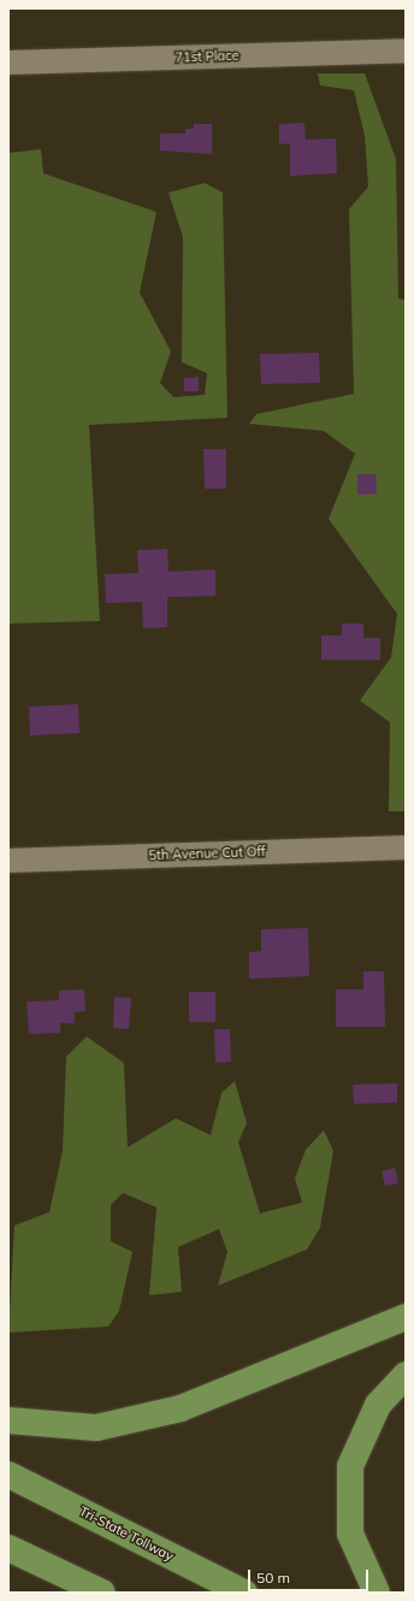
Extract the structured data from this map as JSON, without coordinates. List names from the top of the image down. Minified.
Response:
{"streets":{"highway":["Tri-State Tollway"],"street":["71st Place","5th Avenue Cut Off"]},"scale_bar":"50 m"}
